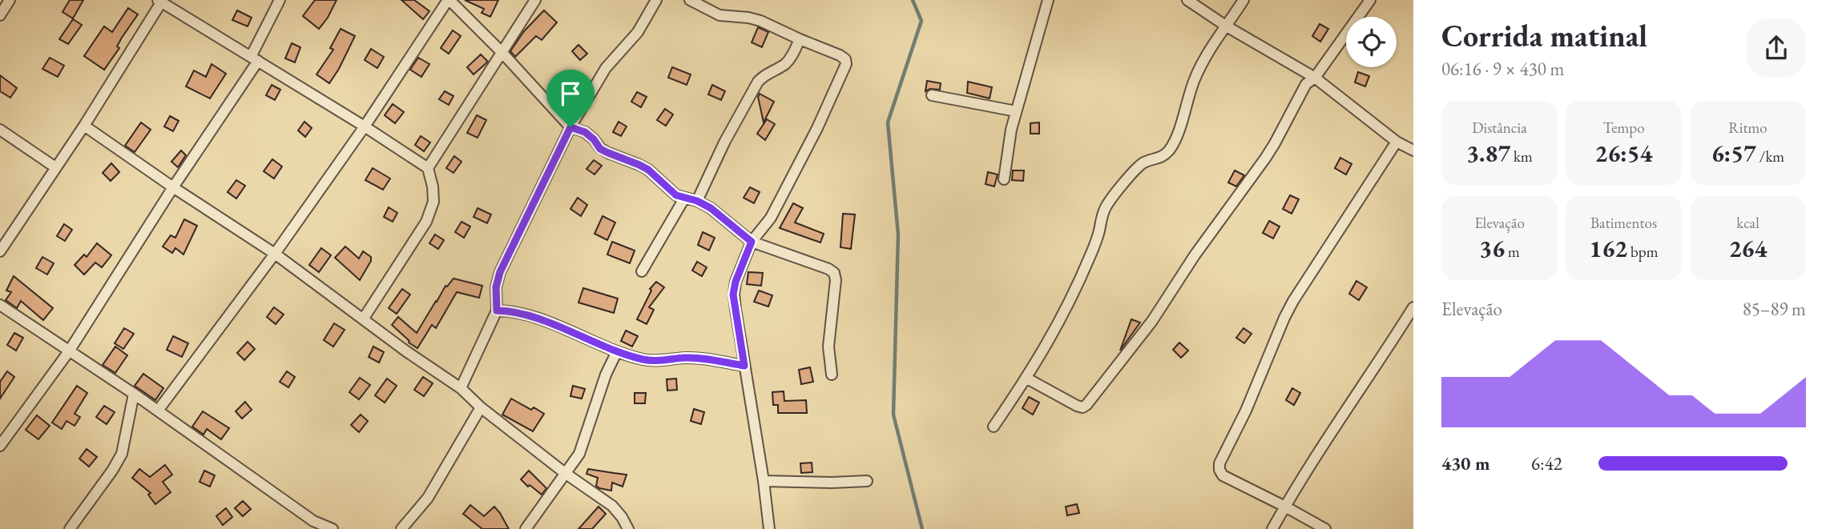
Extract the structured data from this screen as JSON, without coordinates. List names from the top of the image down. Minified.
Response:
{"page":{"heading":["Corrida matinal","06:16 · 9 × 430 m"],"stats":[["Distância","3.87 km"],["Tempo","26:54"],["Ritmo","6:57 /km"],["Elevação","36 m"],["Batimentos","162 bpm"],["kcal","264"]],"chart":["Elevação","85–89 m"],"list":[{"name":"430 m","note":"6:42"}]}}
